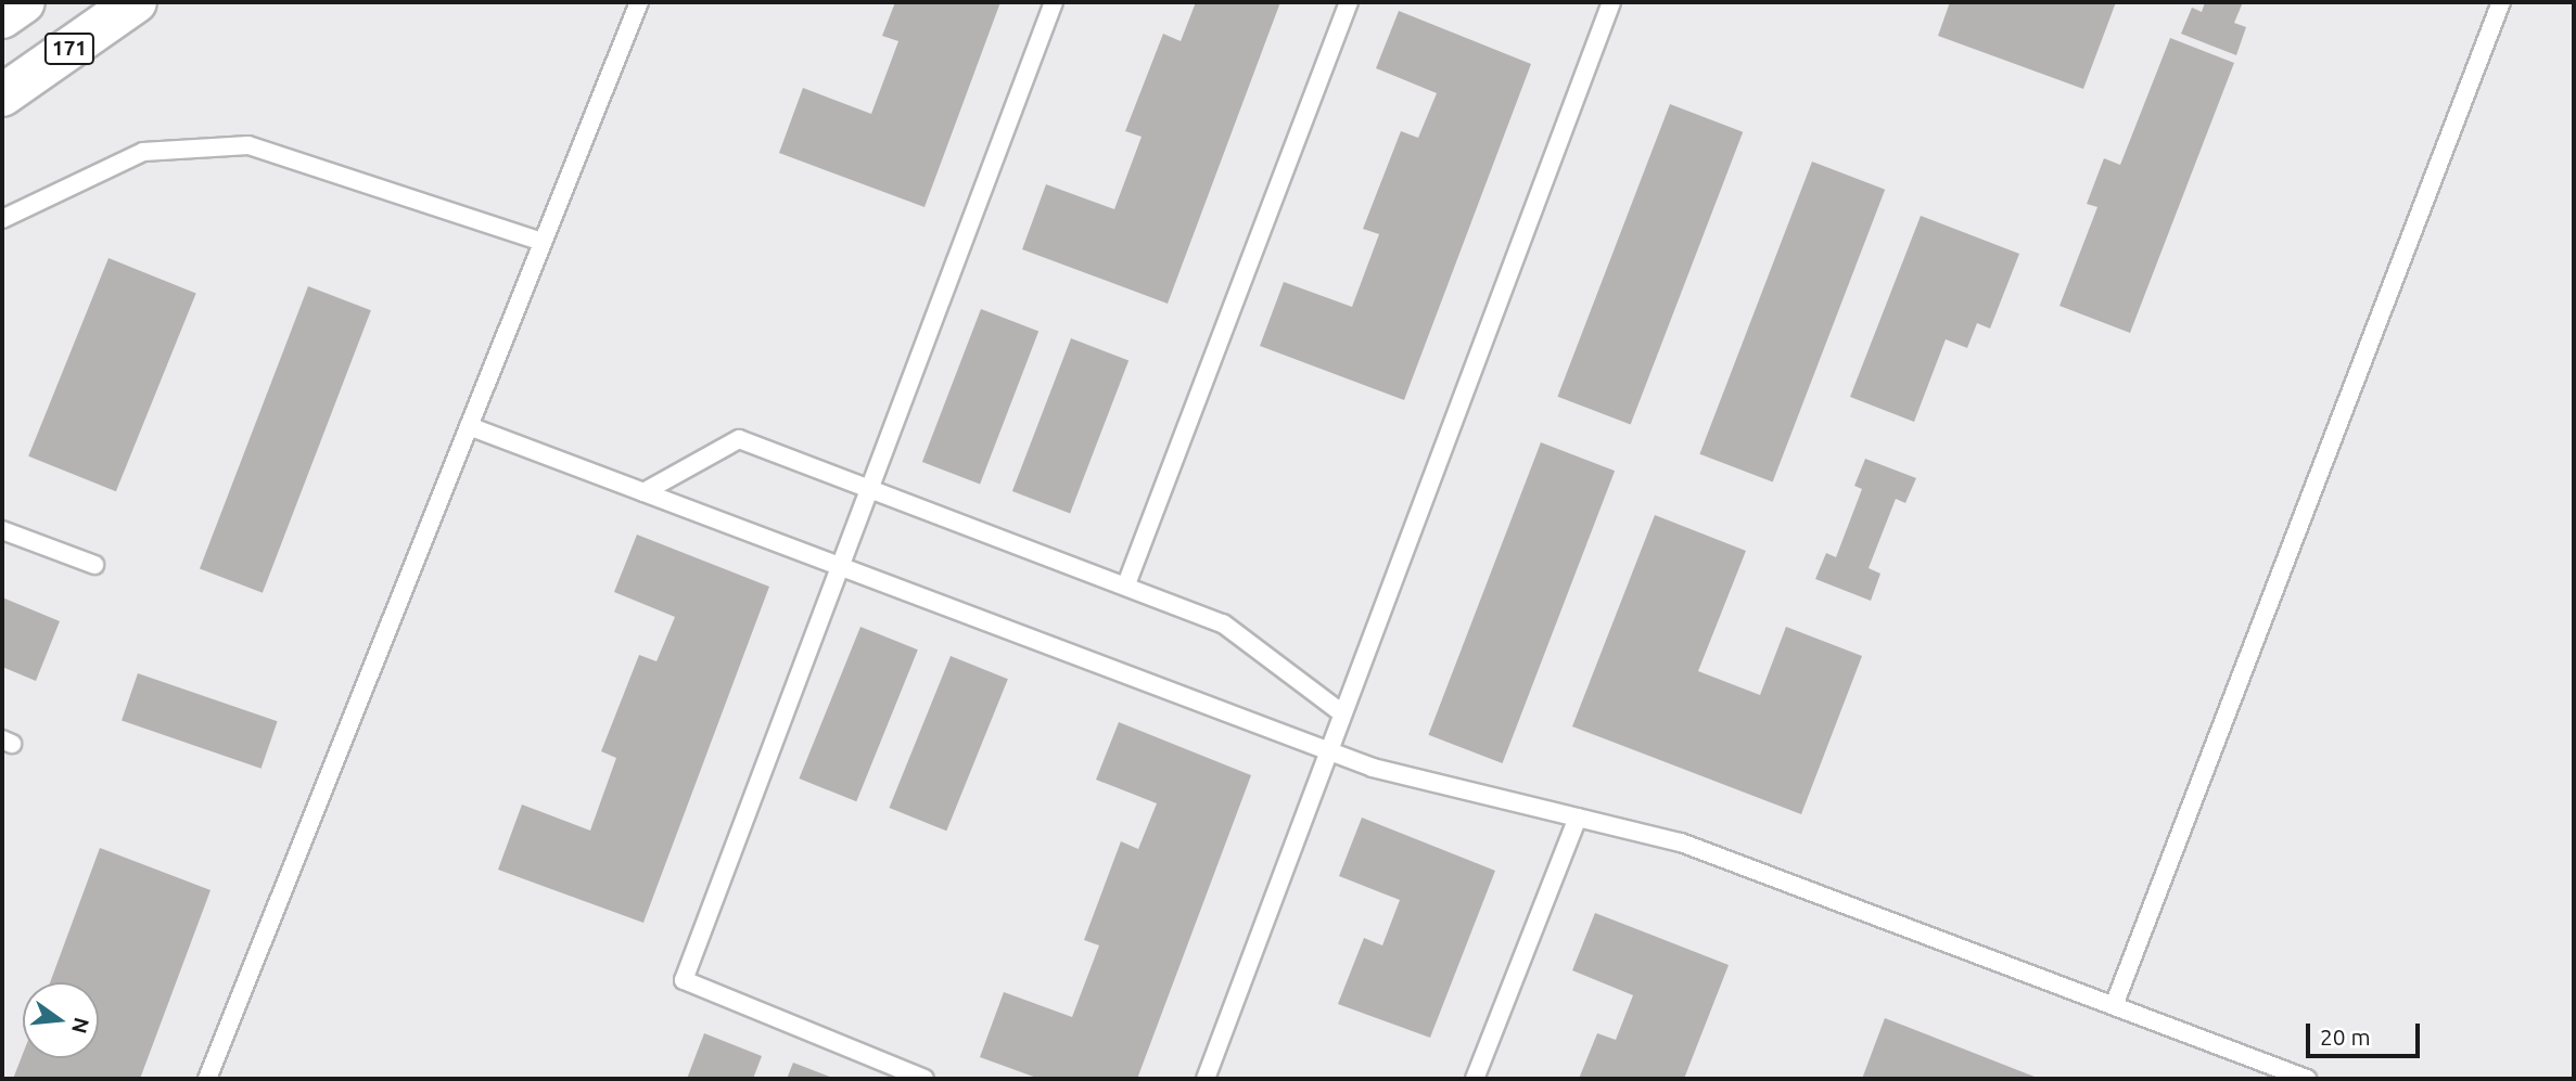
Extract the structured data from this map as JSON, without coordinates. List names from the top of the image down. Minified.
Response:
{"streets":{"main road":["171"]},"scale_bar":"20 m","north":"right"}
